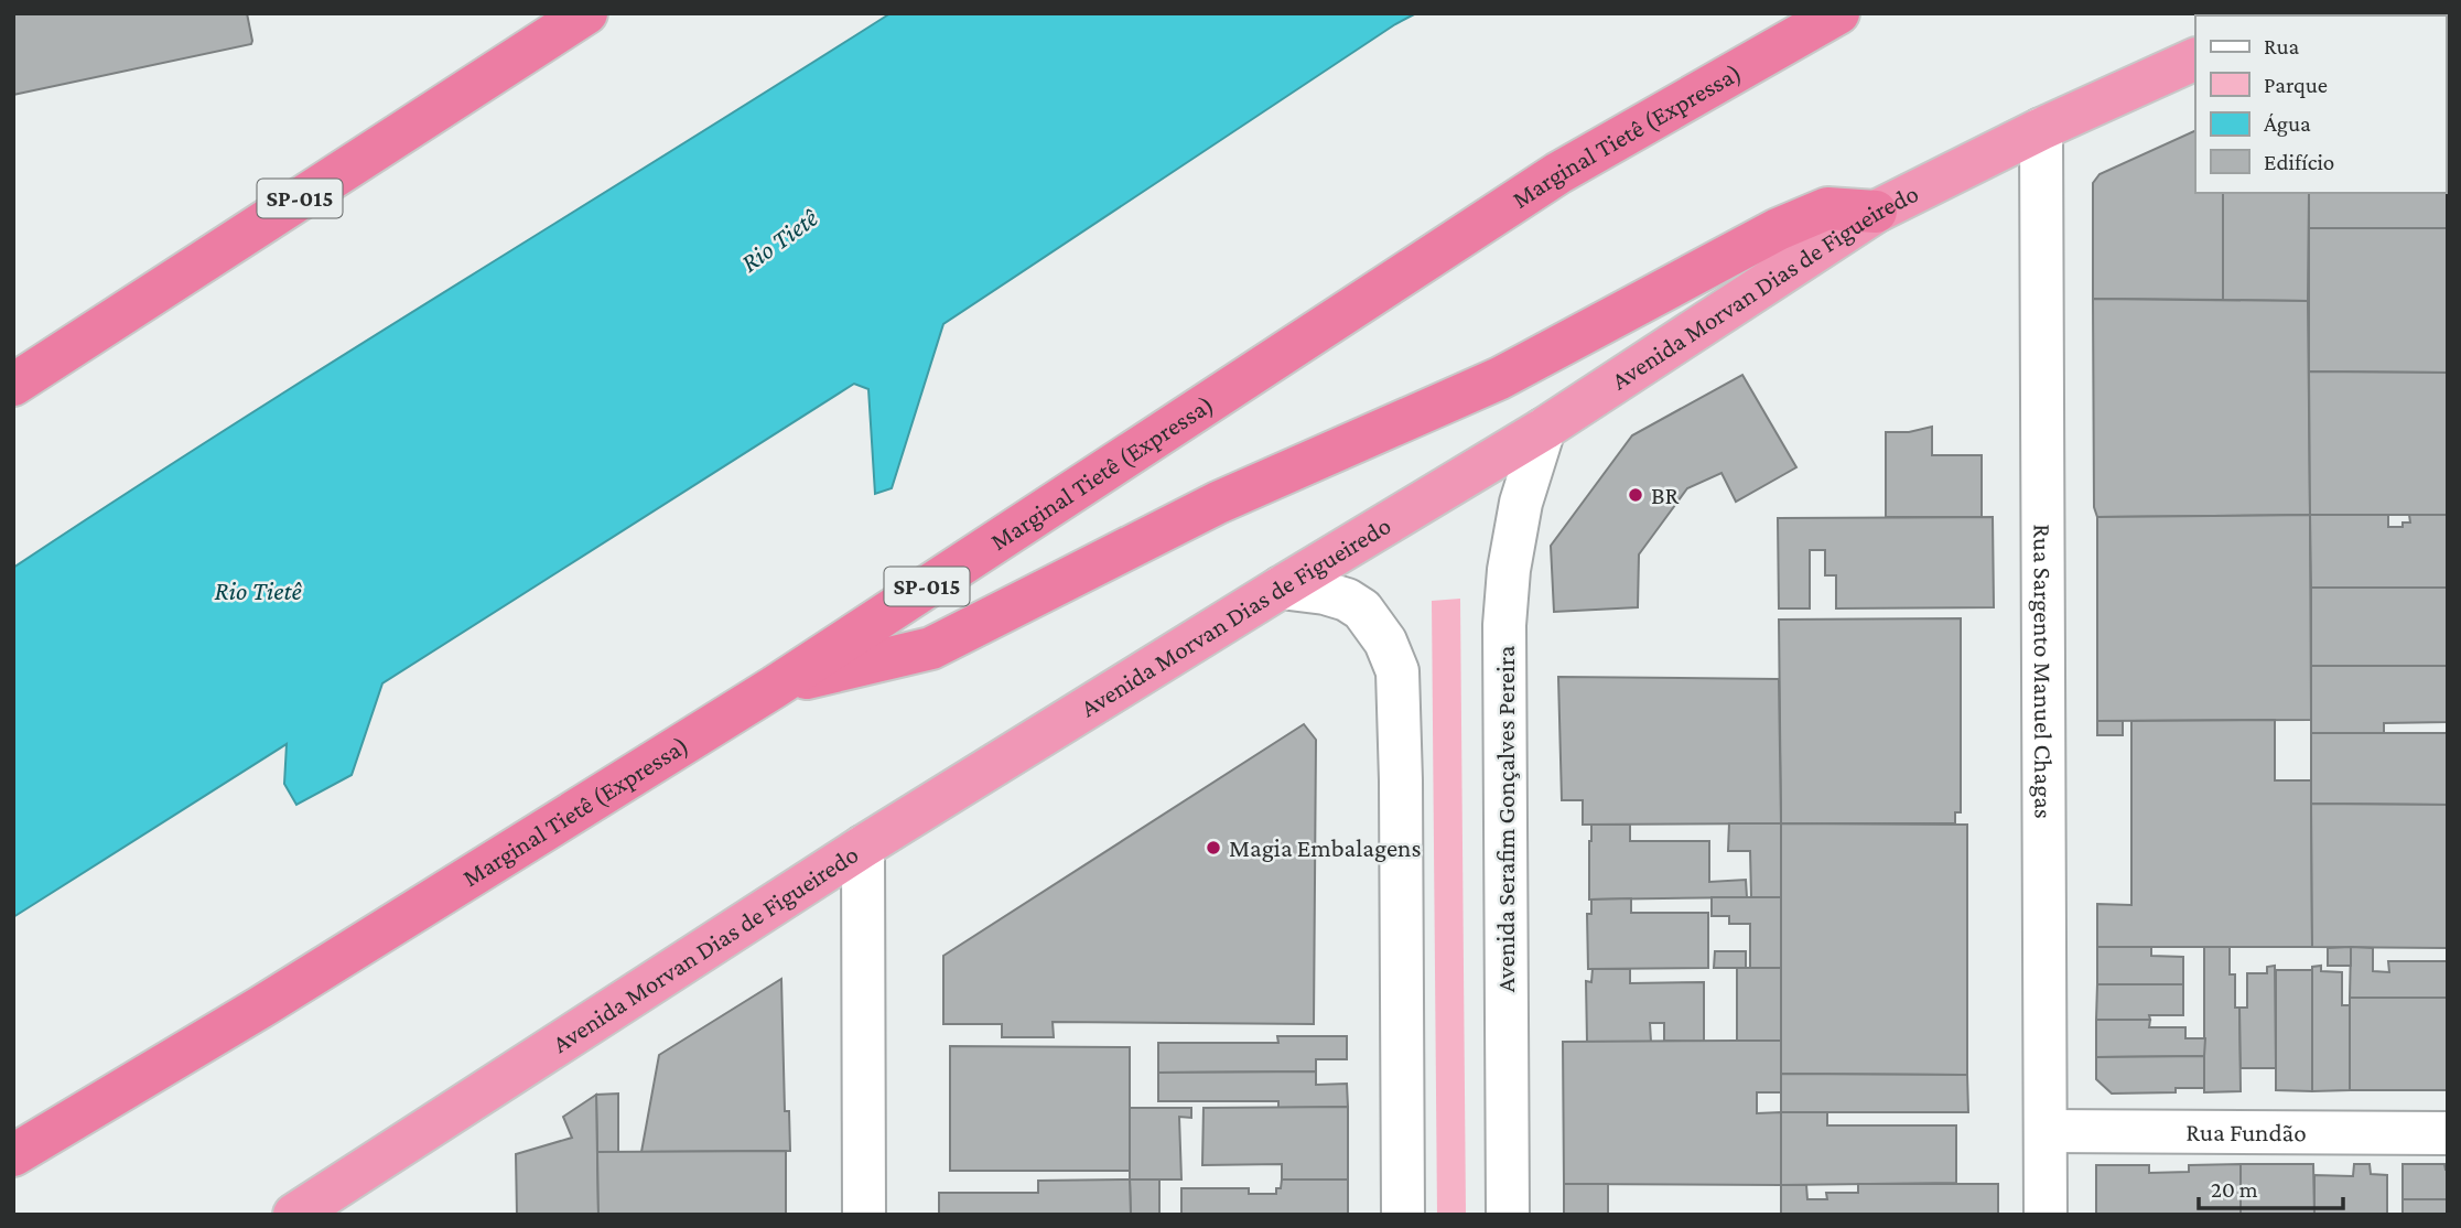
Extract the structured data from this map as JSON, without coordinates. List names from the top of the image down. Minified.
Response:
{"streets":{"highway":["Marginal Tietê (Expressa)","SP-015","Avenida Morvan Dias de Figueiredo"],"street":["Rua Sargento Manuel Chagas","Avenida Serafim Gonçalves Pereira","Rua Fundão"]},"crossings":[["Avenida Morvan Dias de Figueiredo","Rua Sargento Manuel Chagas"],["Avenida Morvan Dias de Figueiredo","Avenida Serafim Gonçalves Pereira"],["Rua Sargento Manuel Chagas","Rua Fundão"]],"water":["Rio Tietê"],"places":["BR","Magia Embalagens"],"legend":["Rua","Parque","Água","Edifício"],"scale_bar":"20 m"}
